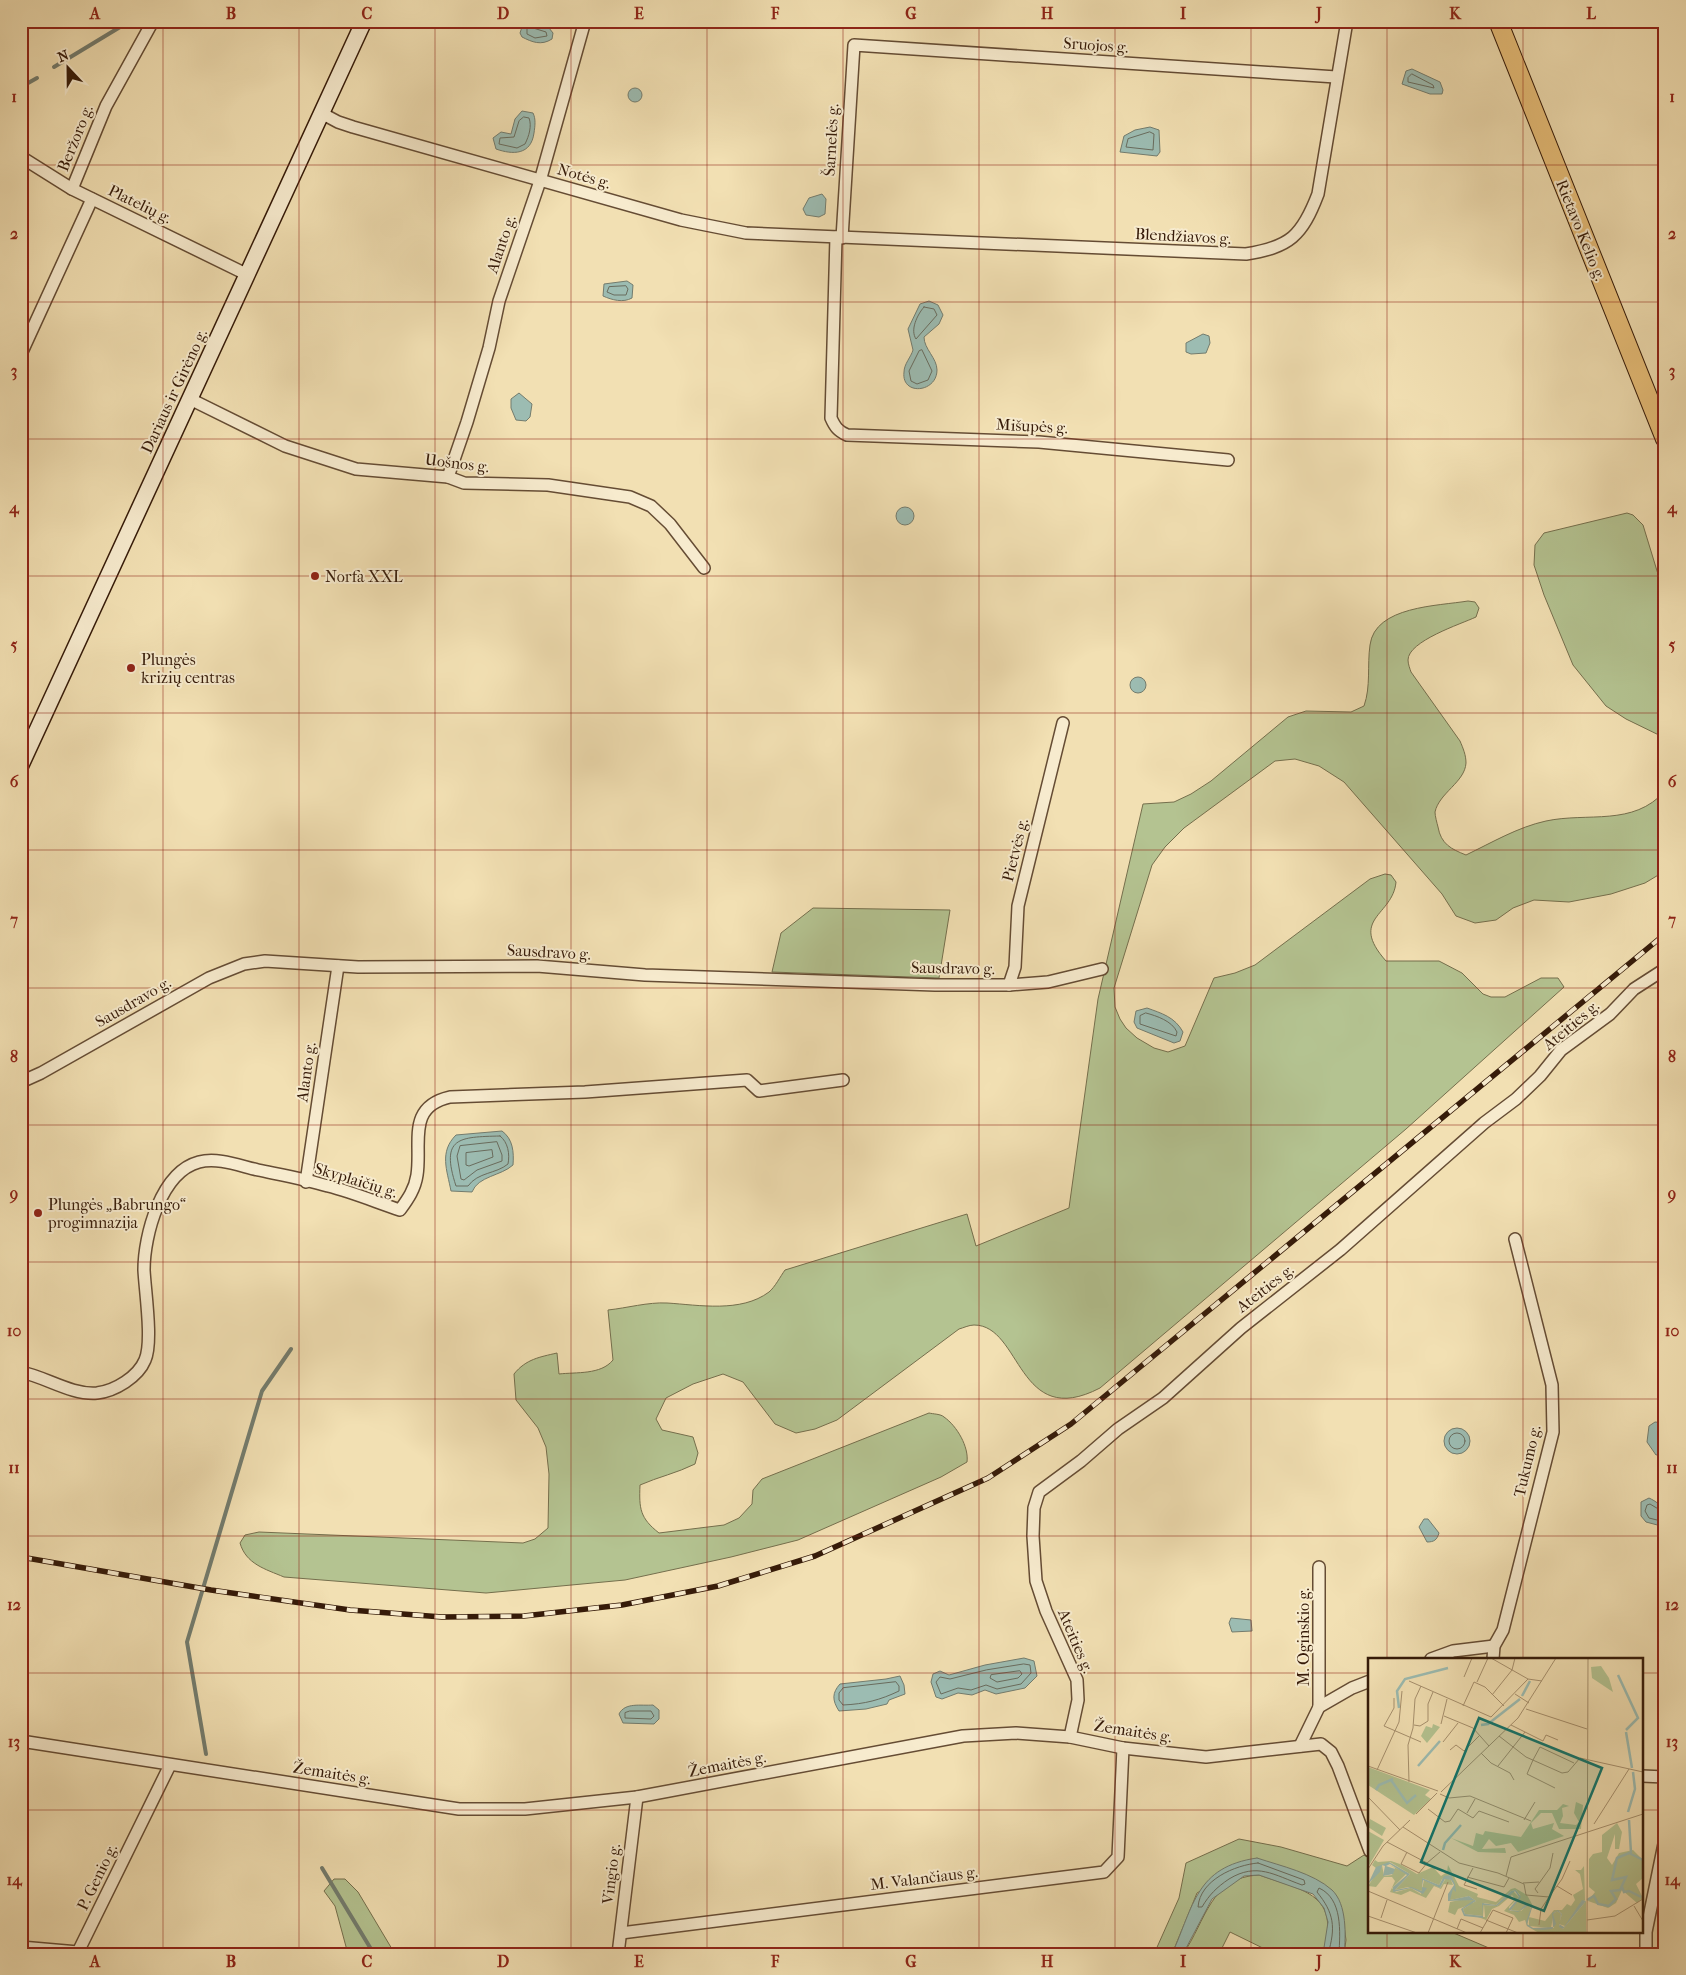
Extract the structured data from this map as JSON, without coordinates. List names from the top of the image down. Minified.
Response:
{"streets":{"main road":["Rietavo Kelio g.","Dariaus ir Girėno g."],"street":["Sruojos g.","Beržoro g.","Šarnelės g.","Notės g.","Platelių g.","Blendžiavos g.","Alanto g.","Mišupės g.","Uošnos g.","Pietvės g.","Sausdravo g.","Ateities g.","Skyplaičių g.","Tukumo g.","M. Oginskio g.","Žemaitės g.","Vingio g.","P. Genio g.","M. Valančiaus g."]},"crossings":[["Sruojos g.","Šarnelės g."],["Sruojos g.","Blendžiavos g."],["Beržoro g.","Platelių g."],["Šarnelės g.","Notės g."],["Šarnelės g.","Blendžiavos g."],["Šarnelės g.","Mišupės g."],["Notės g.","Blendžiavos g."],["Notės g.","Alanto g."],["Notės g.","Dariaus ir Girėno g."],["Platelių g.","Dariaus ir Girėno g."],["Alanto g.","Uošnos g."],["Alanto g.","Sausdravo g."],["Alanto g.","Skyplaičių g."],["Dariaus ir Girėno g.","Uošnos g."],["Pietvės g.","Sausdravo g."],["Ateities g.","Žemaitės g."],["Žemaitės g.","Vingio g."],["Žemaitės g.","P. Genio g."],["Žemaitės g.","M. Valančiaus g."],["Vingio g.","M. Valančiaus g."]],"places":["Norfa XXL","Plungės krizių centras","Plungės „Babrungo“ progimnazija"],"north":"top","grid":{"columns":["A","B","C","D","E","F","G","H","I","J","K","L"],"rows":["1","2","3","4","5","6","7","8","9","10","11","12","13","14"]}}
